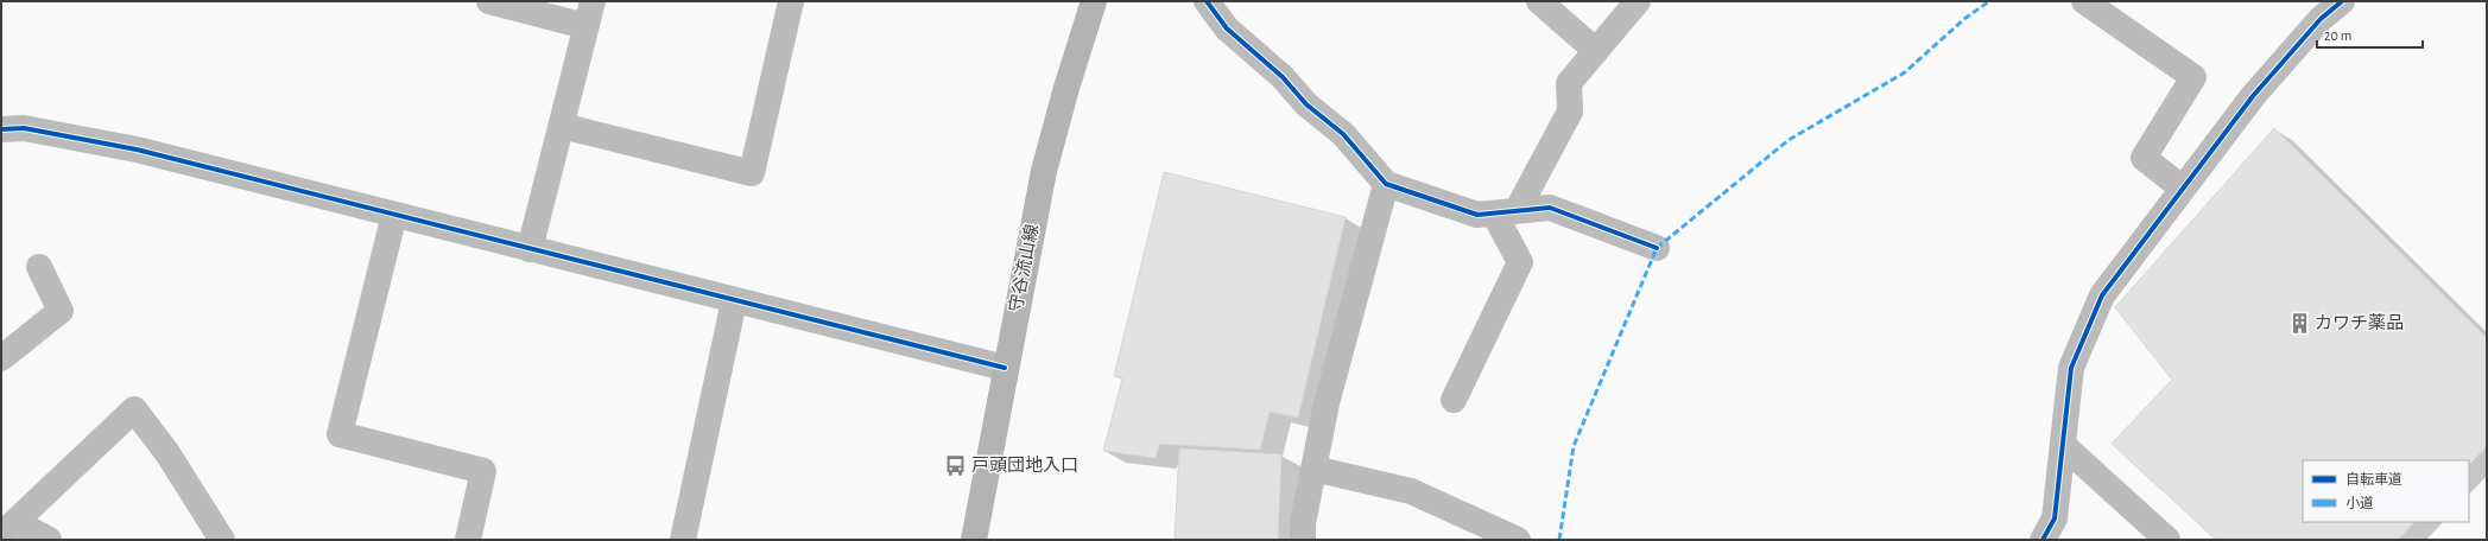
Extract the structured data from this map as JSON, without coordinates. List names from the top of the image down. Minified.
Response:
{"streets":{"main road":["守谷流山線"]},"places":{"building":["カワチ薬品"],"bus stop":["戸頭団地入口"]},"legend":["自転車道","小道"],"scale_bar":"20 m"}
